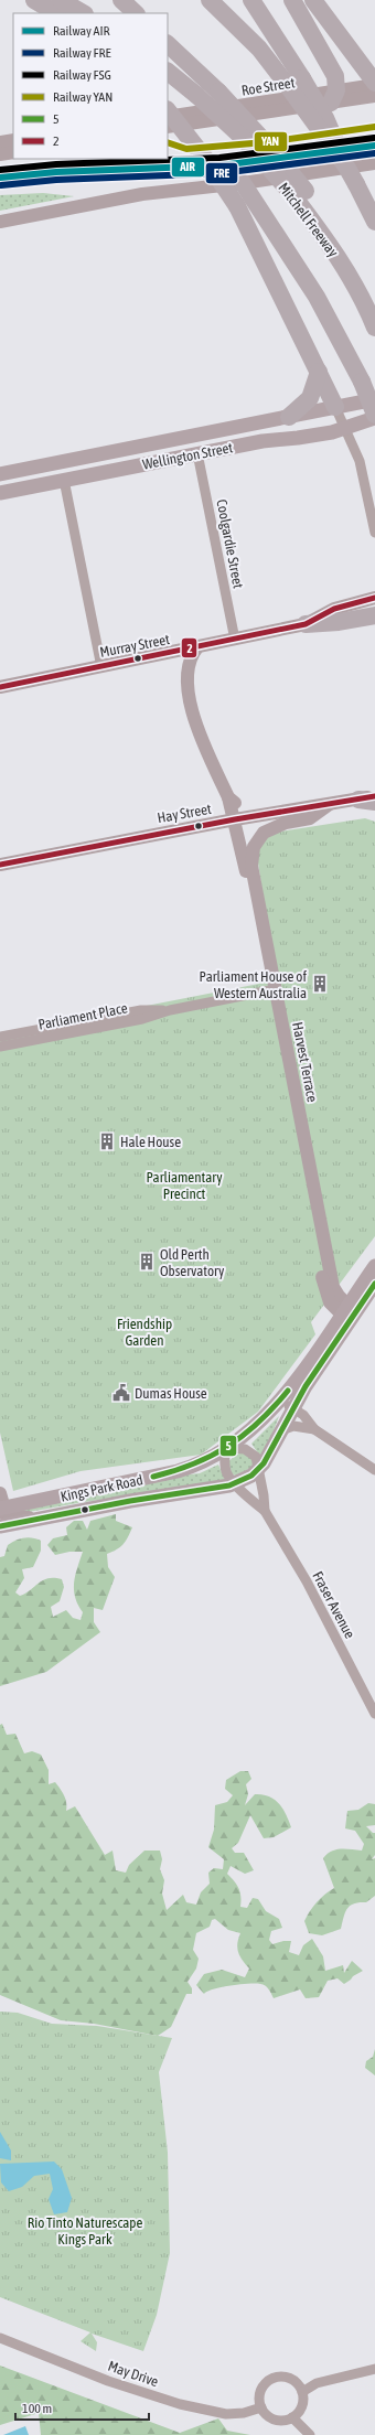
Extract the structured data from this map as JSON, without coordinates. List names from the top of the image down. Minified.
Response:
{"streets":{"highway":["Mitchell Freeway"],"main road":["Wellington Street","Kings Park Road"],"street":["Roe Street","Coolgardie Street","Murray Street","Hay Street","Parliament Place","Harvest Terrace","Fraser Avenue","May Drive"]},"crossings":[["Wellington Street","Coolgardie Street"],["Coolgardie Street","Murray Street"],["Murray Street","Harvest Terrace"],["Hay Street","Harvest Terrace"],["Parliament Place","Harvest Terrace"],["Kings Park Road","Fraser Avenue"]],"parks":["Parliamentary Precinct","Friendship Garden","Rio Tinto Naturescape Kings Park"],"places":{"building":["Parliament House of Western Australia","Hale House","Old Perth Observatory"],"public building":["Dumas House"]},"lines":["rail line YAN","rail line FSG","rail line AIR","rail line FRE","transit line 2","transit line 5"],"legend":["Railway AIR","Railway FRE","Railway FSG","Railway YAN","5","2"],"scale_bar":"100 m"}
